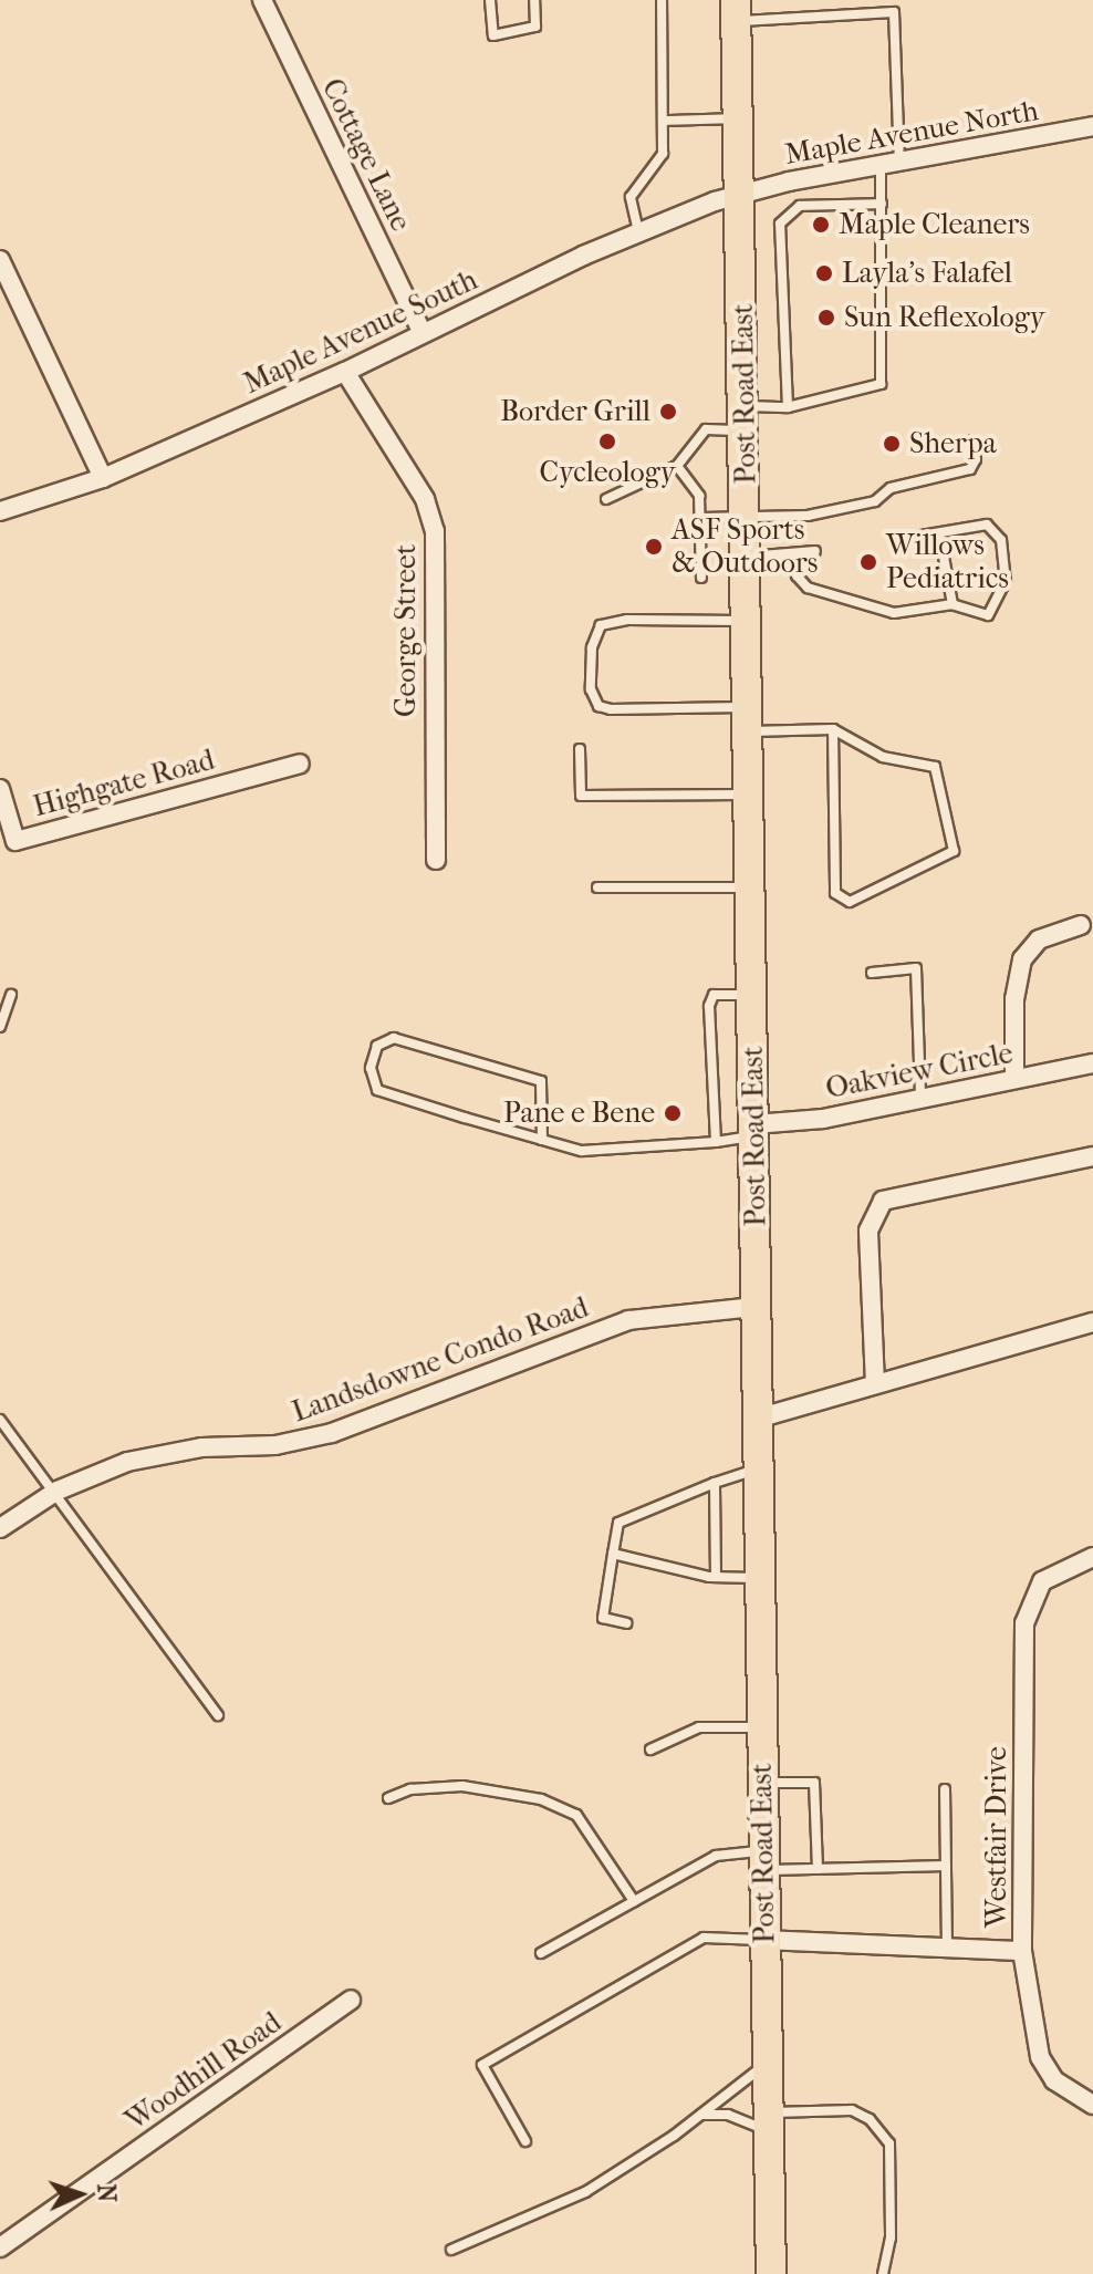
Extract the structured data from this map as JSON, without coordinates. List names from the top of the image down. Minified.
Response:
{"streets":{"main road":["Post Road East"],"street":["Maple Avenue North","Cottage Lane","Maple Avenue South","George Street","Highgate Road","Oakview Circle","Landsdowne Condo Road","Westfair Drive","Woodhill Road"]},"crossings":[["Maple Avenue North","Maple Avenue South"],["Maple Avenue North","Post Road East"],["Cottage Lane","Maple Avenue South"],["Maple Avenue South","Post Road East"],["Maple Avenue South","George Street"],["Post Road East","Oakview Circle"],["Post Road East","Landsdowne Condo Road"],["Post Road East","Westfair Drive"]],"places":["Maple Cleaners","Layla's Falafel","Sun Reflexology","Border Grill","Cycleology","Sherpa","ASF Sports & Outdoors","Willows Pediatrics","Pane e Bene"],"north":"right"}
